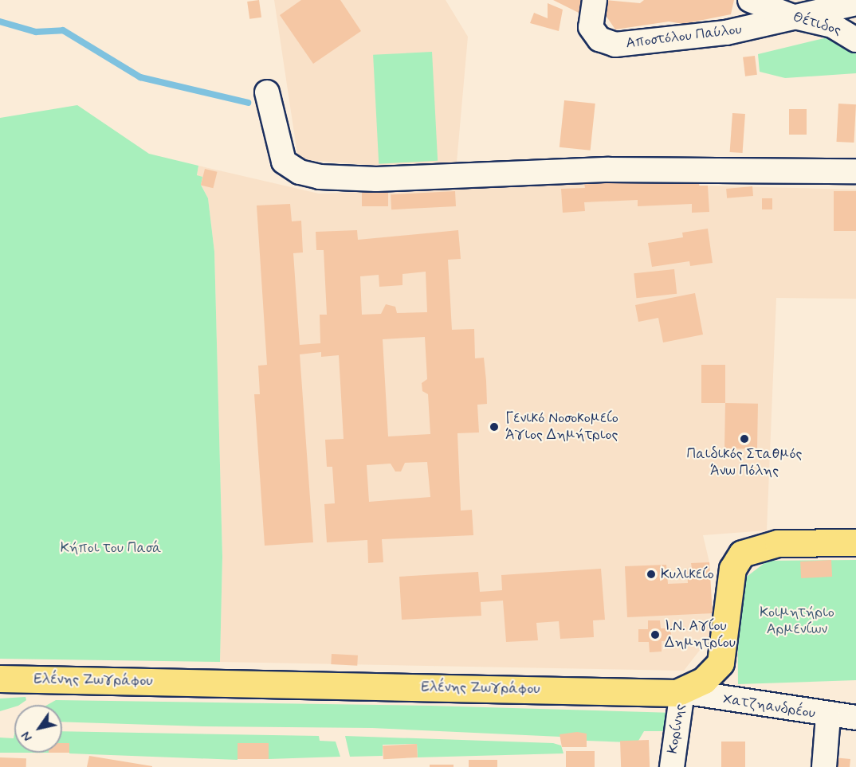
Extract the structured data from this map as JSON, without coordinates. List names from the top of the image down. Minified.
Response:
{"streets":{"main road":["Ελένης Ζωγράφου"],"street":["Θέτιδος","Αποστόλου Παύλου","Χατζηανδρέου","Κορίνης"]},"crossings":[["Θέτιδος","Αποστόλου Παύλου"],["Ελένης Ζωγράφου","Χατζηανδρέου"],["Ελένης Ζωγράφου","Κορίνης"],["Χατζηανδρέου","Κορίνης"]],"parks":["Κήποι του Πασά","Κοιμητήριο Αρμενίων"],"places":["Γενικό Νοσοκομείο Άγιος Δημήτριος","Παιδικός Σταθμός Άνω Πόλης","Κυλικείο","Ι.Ν. Αγίου Δημητρίου"],"north":"bottom left"}
